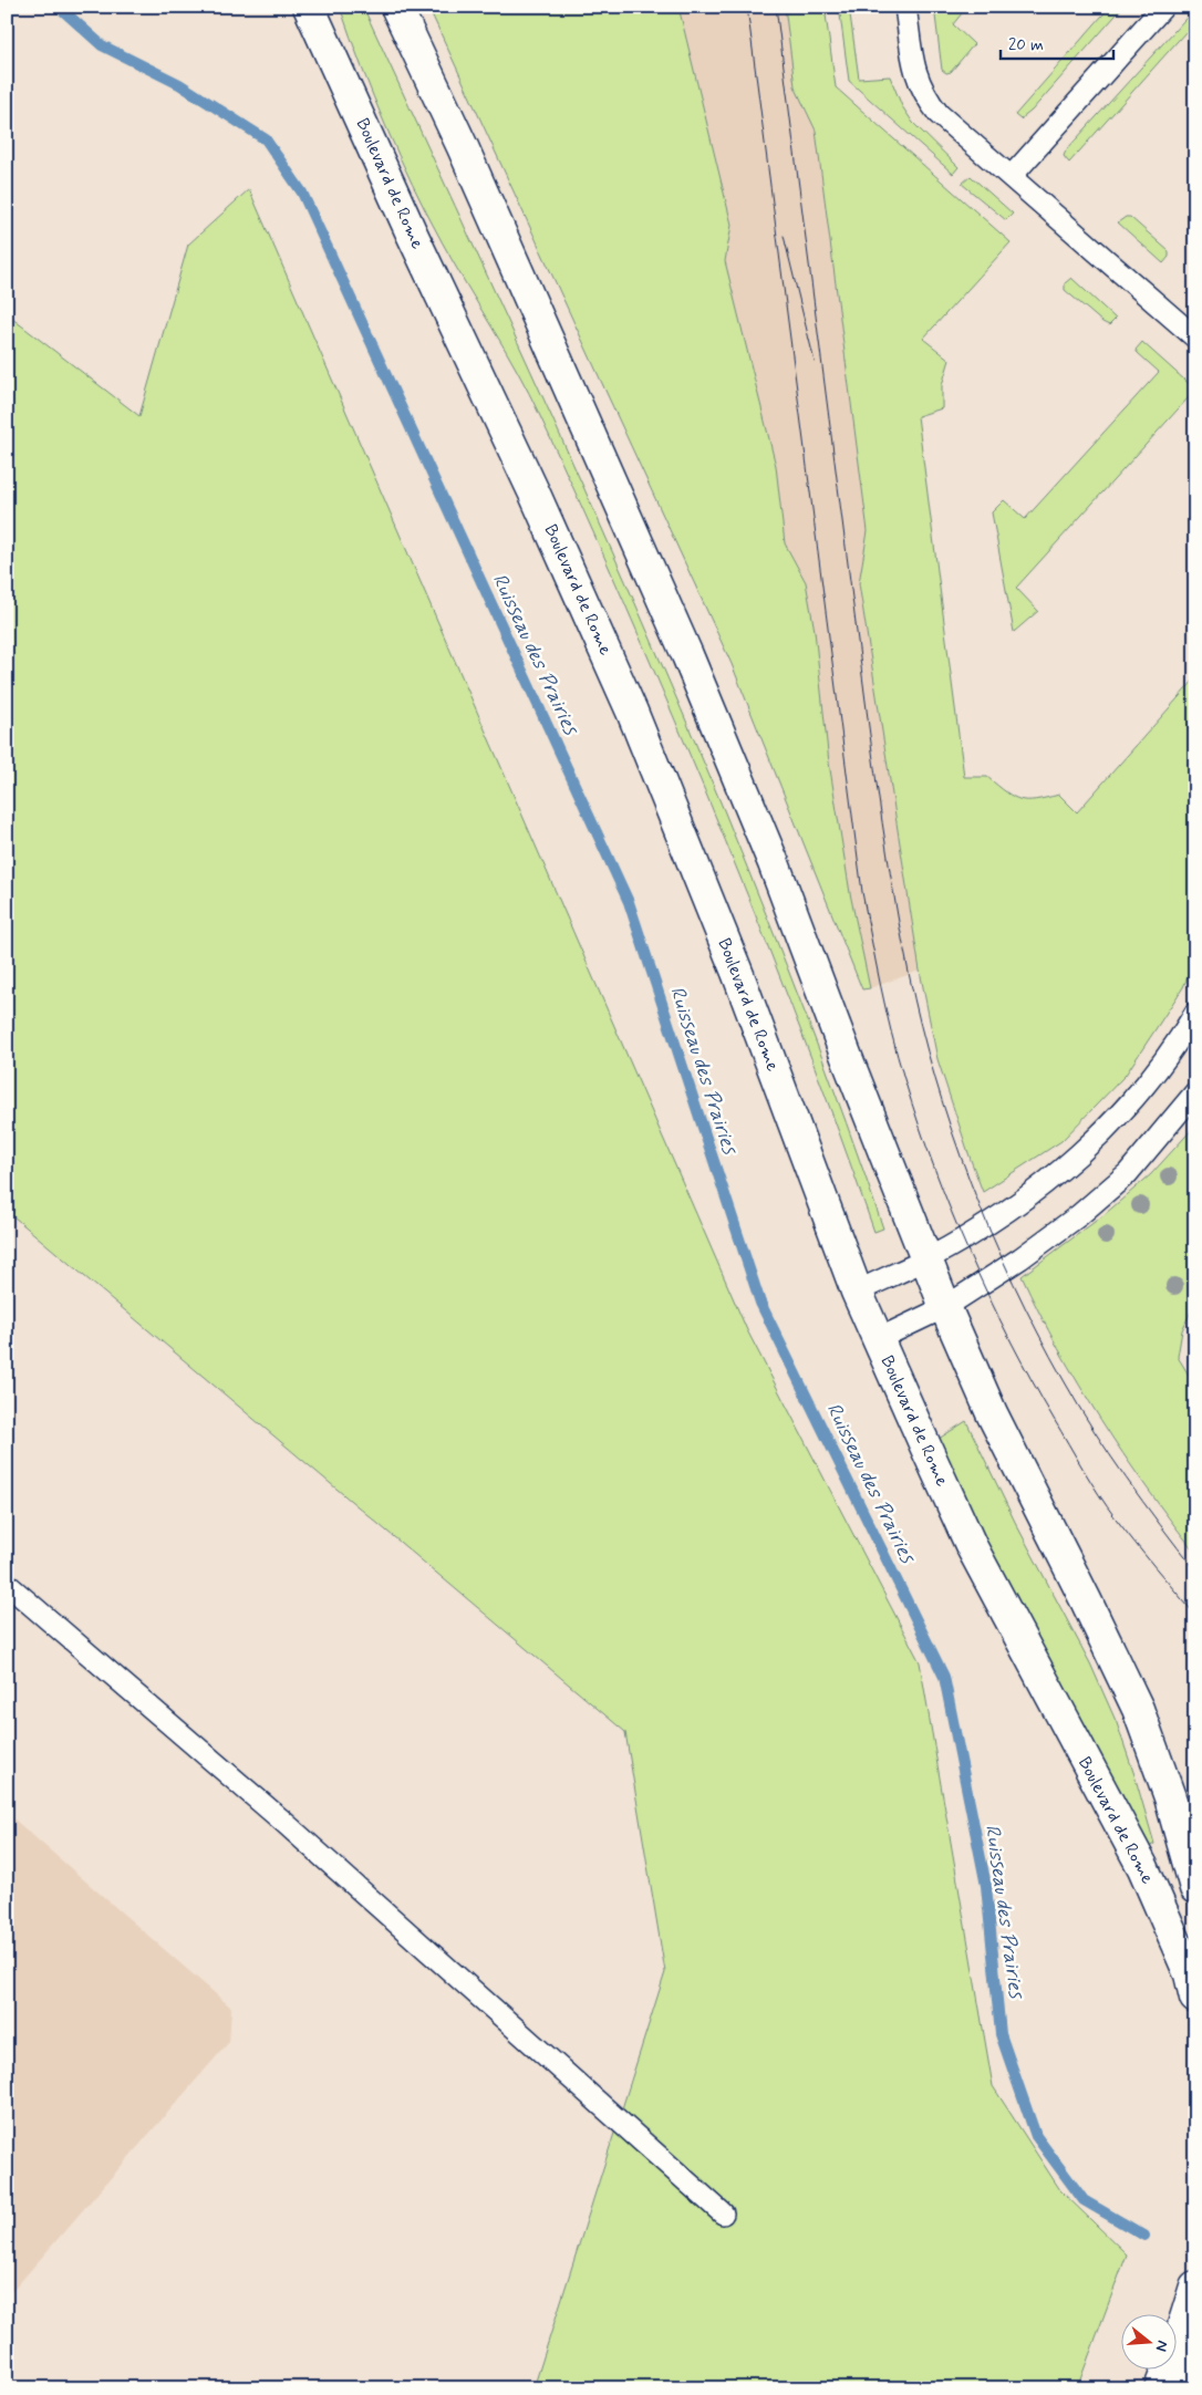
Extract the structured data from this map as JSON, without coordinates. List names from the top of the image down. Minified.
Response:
{"streets":{"main road":["Boulevard de Rome"]},"water":["Ruisseau des Prairies"],"scale_bar":"20 m","north":"right"}
